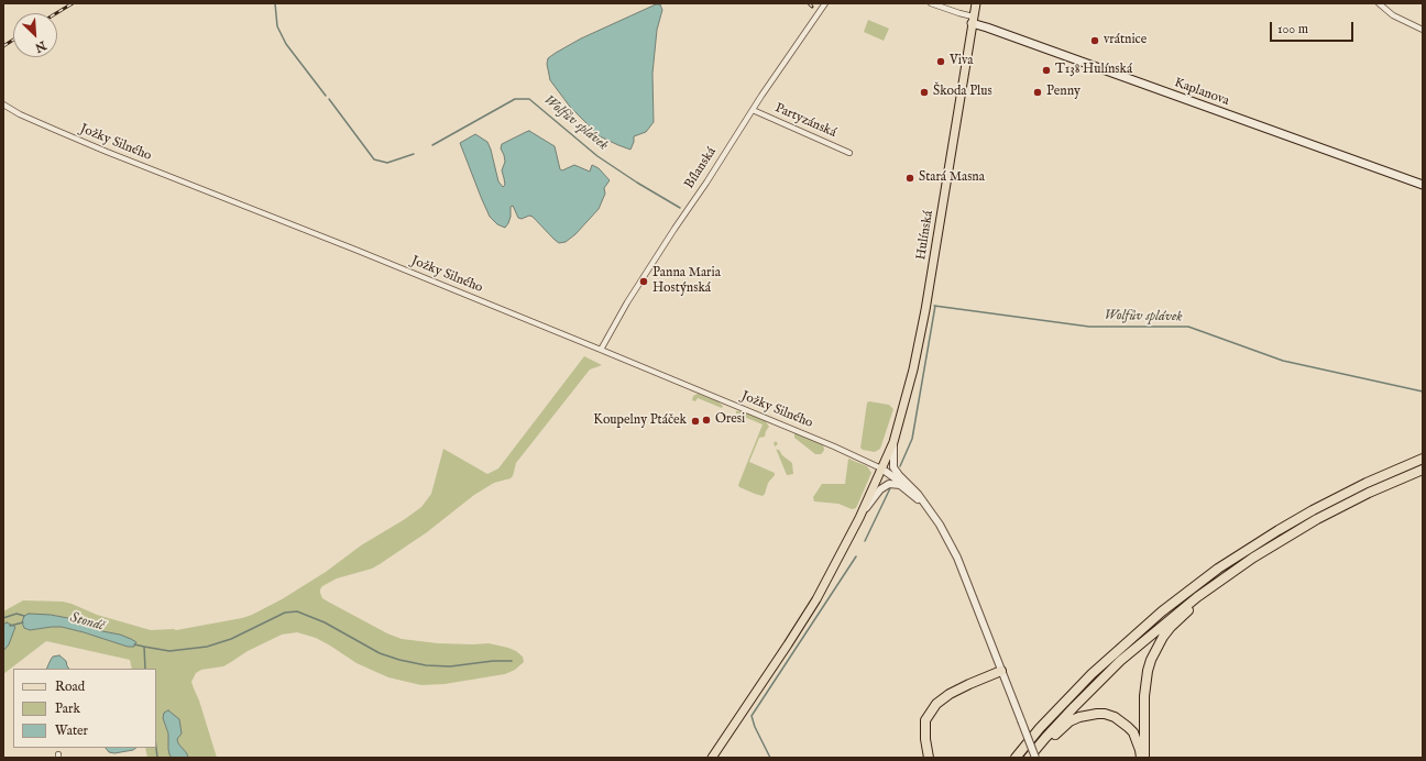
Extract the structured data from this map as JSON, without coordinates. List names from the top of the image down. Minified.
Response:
{"streets":{"main road":["Kaplanova","Hulínská"],"street":["Partyzánská","Jožky Silného","Bílanská"]},"crossings":[["Kaplanova","Hulínská"],["Partyzánská","Bílanská"],["Jožky Silného","Bílanská"],["Jožky Silného","Hulínská"]],"water":["Wolfův splávek","Stonáč"],"places":["vrátnice","Viva","T138 Hulínská","Škoda Plus","Penny","Stará Masna","Panna Maria Hostýnská","Oresi","Koupelny Ptáček"],"legend":["Road","Park","Water"],"scale_bar":"100 m","north":"bottom right"}
